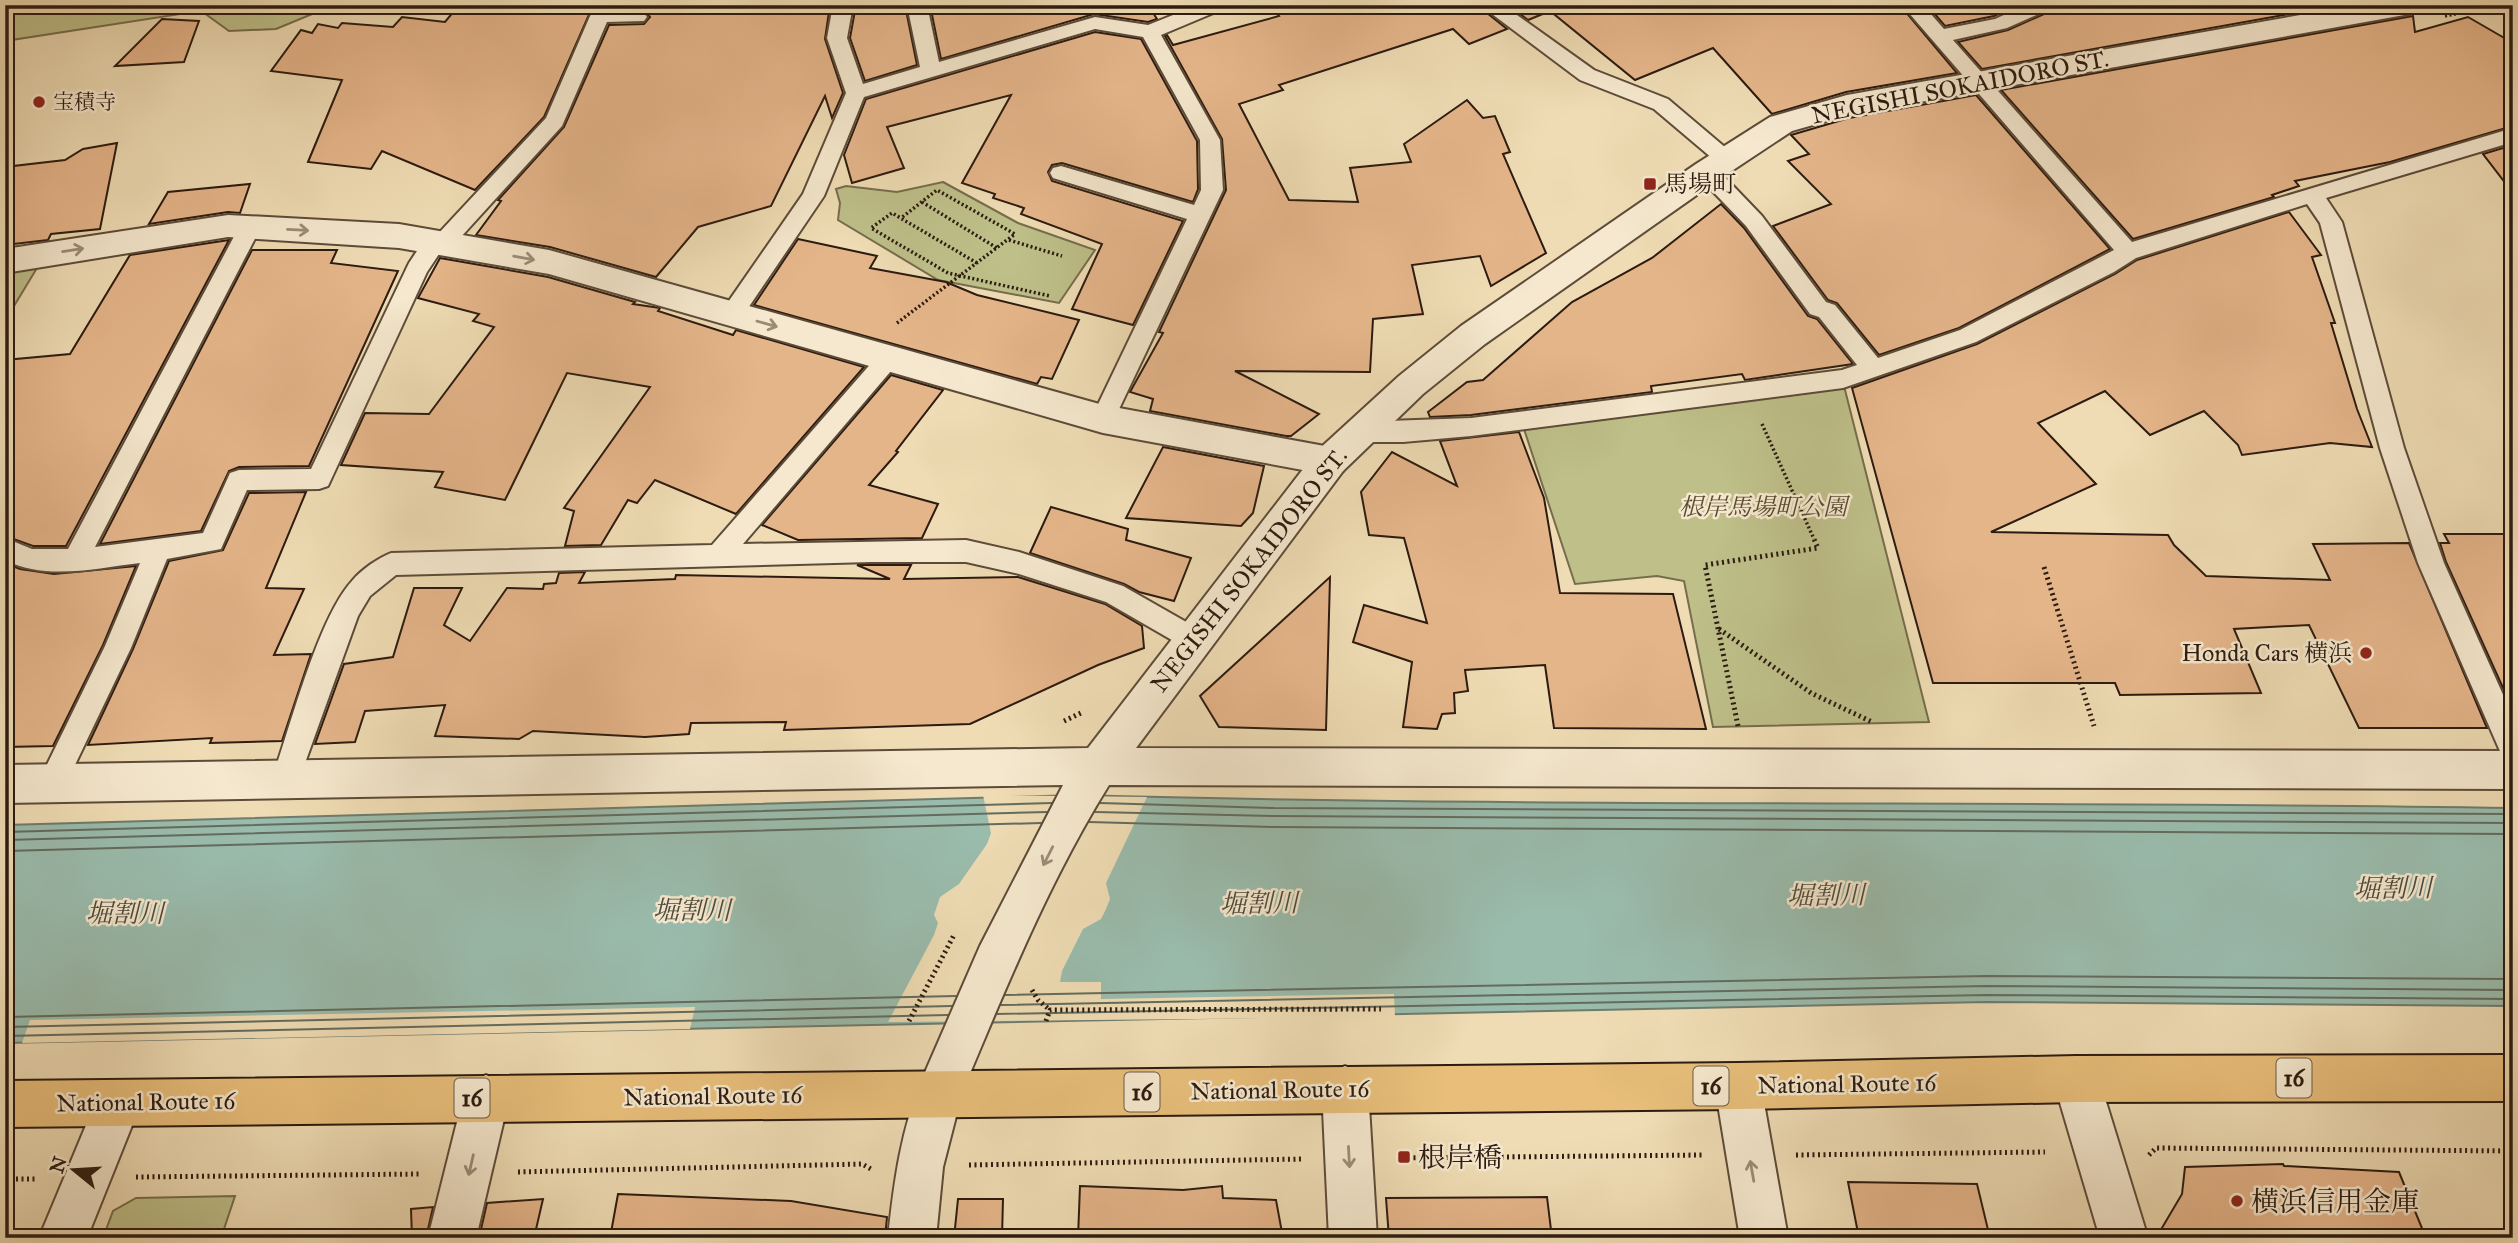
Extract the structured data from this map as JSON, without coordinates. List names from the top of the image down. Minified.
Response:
{"streets":{"highway":["16","National Route 16"],"street":["NEGISHI SOKAIDORO ST."]},"crossings":[["NEGISHI SOKAIDORO ST.","National Route 16"]],"water":["堀割川"],"parks":["根岸馬場町公園"],"places":{"other":["宝積寺","Honda Cars 横浜","横浜信用金庫"],"transit":["馬場町","根岸橋"]},"north":"left"}
